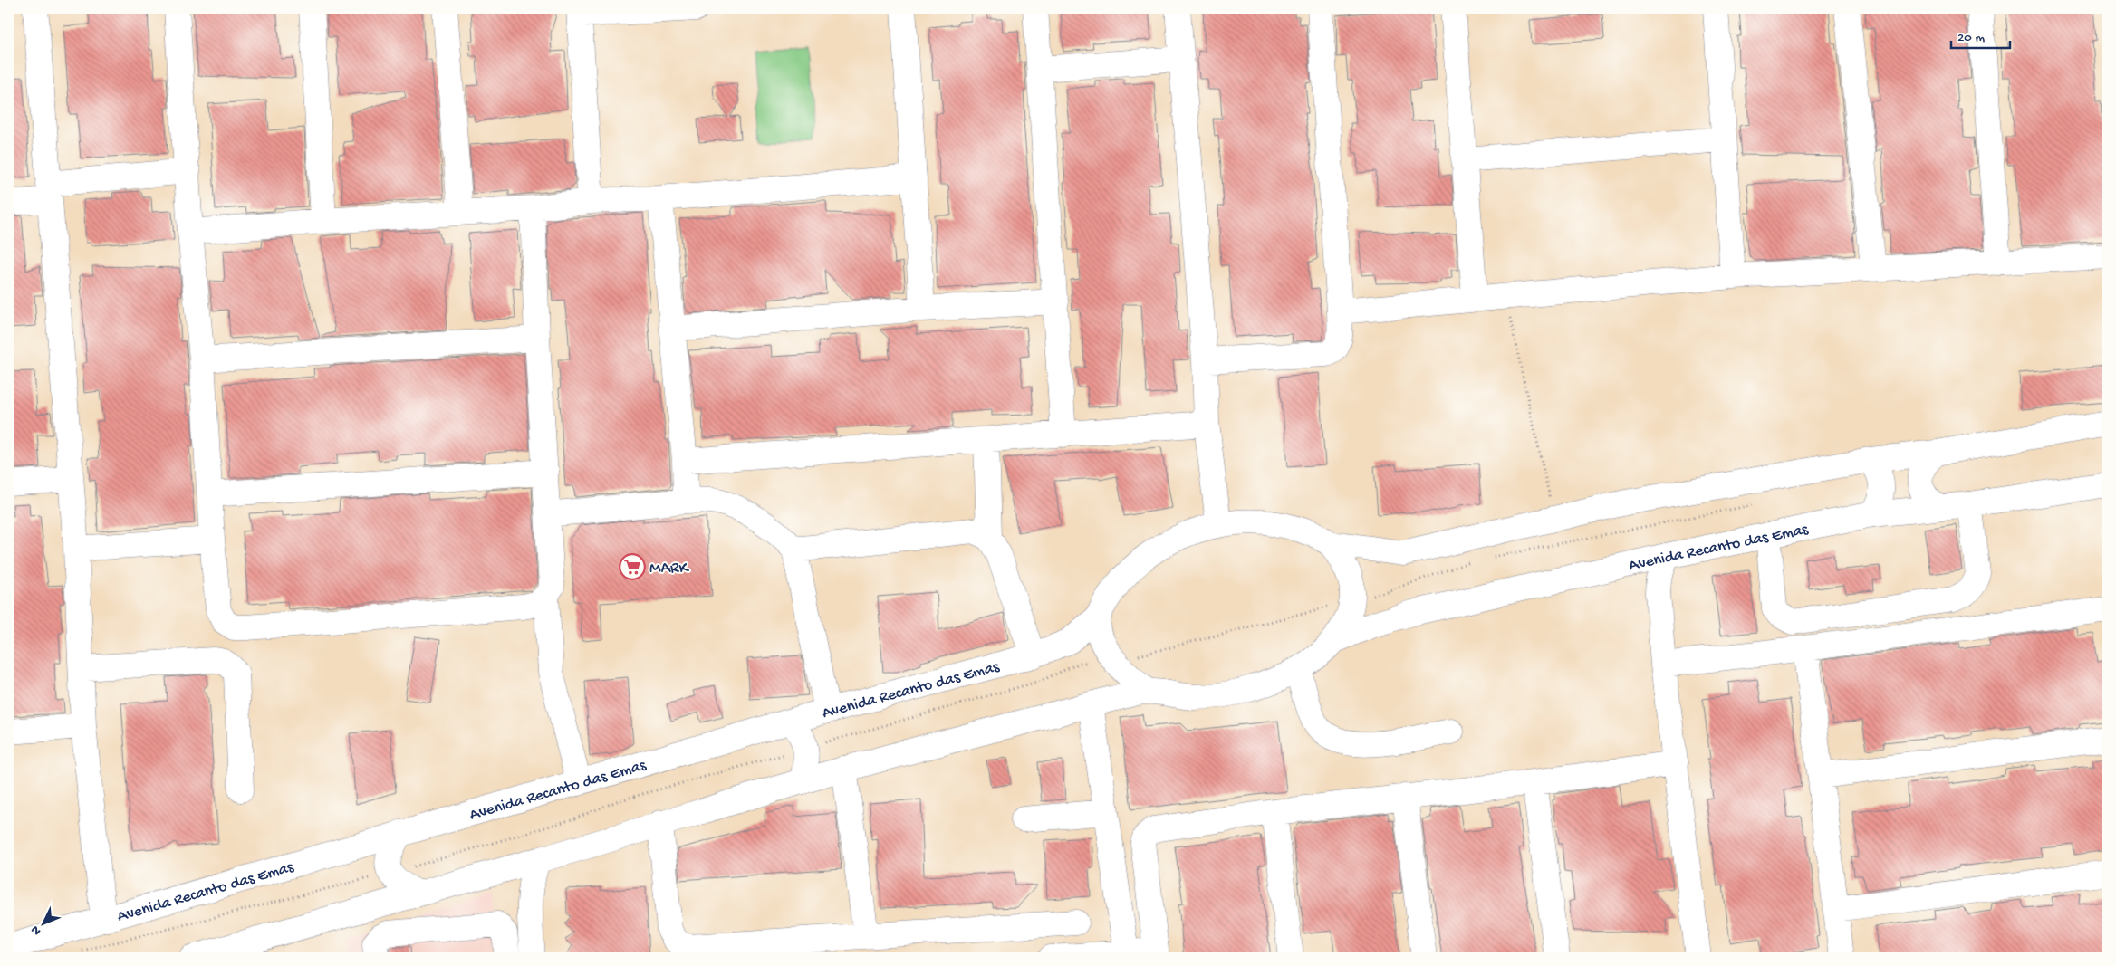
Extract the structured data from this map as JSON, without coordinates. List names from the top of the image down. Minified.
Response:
{"streets":{"street":["Avenida Recanto das Emas"]},"places":{"supermarket":["MARK"]},"scale_bar":"20 m","north":"bottom left"}
